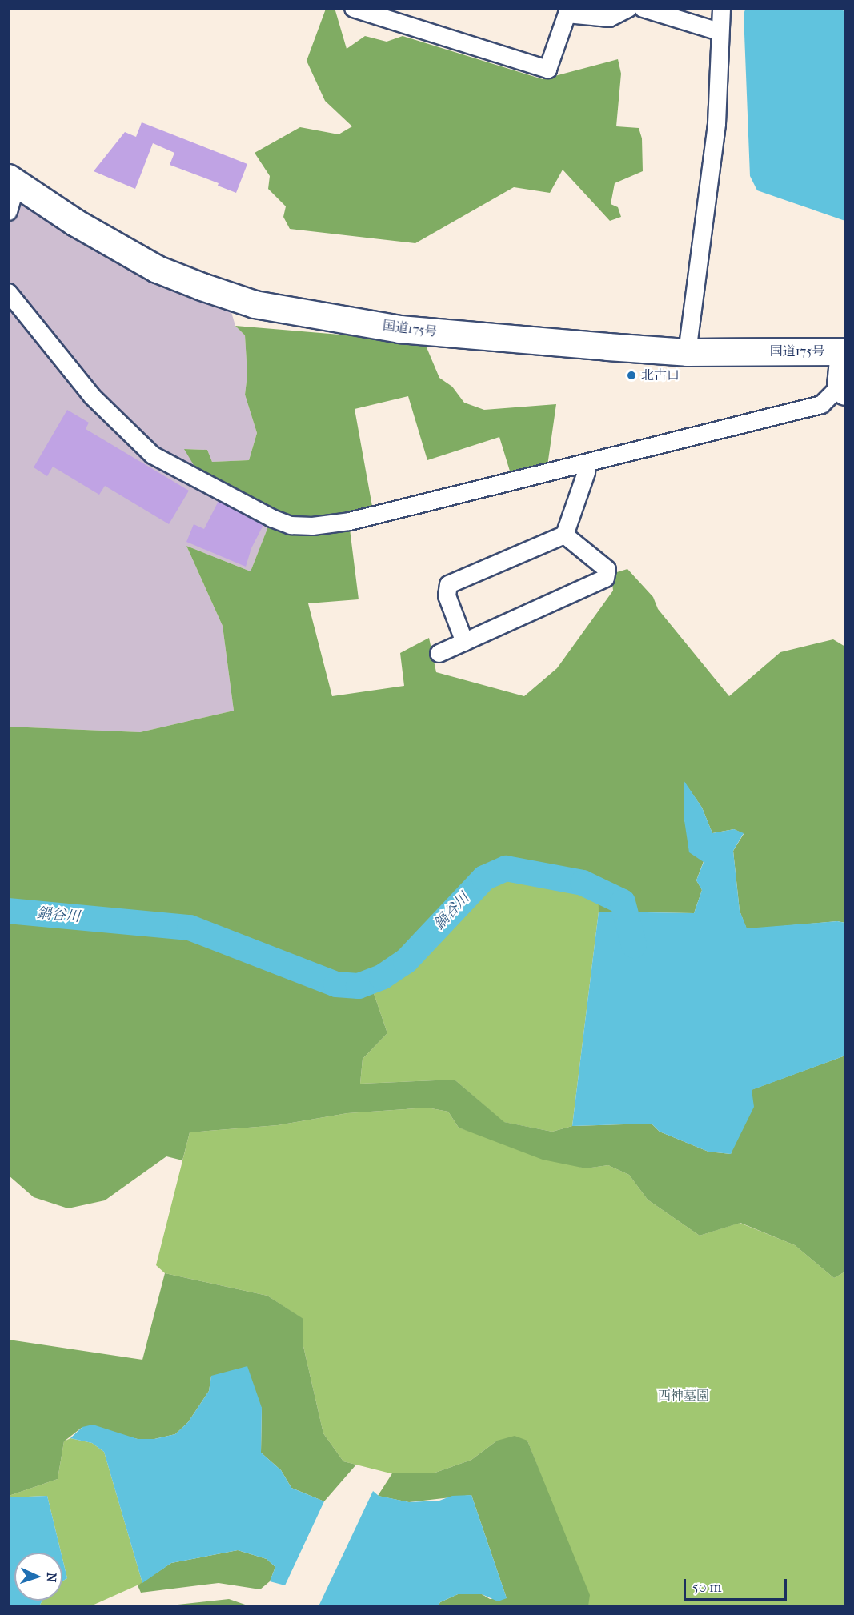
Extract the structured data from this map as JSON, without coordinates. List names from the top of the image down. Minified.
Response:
{"streets":{"highway":["国道175号"]},"water":["鍋谷川"],"parks":["西神墓園"],"places":["北古口"],"scale_bar":"50 m","north":"right"}
